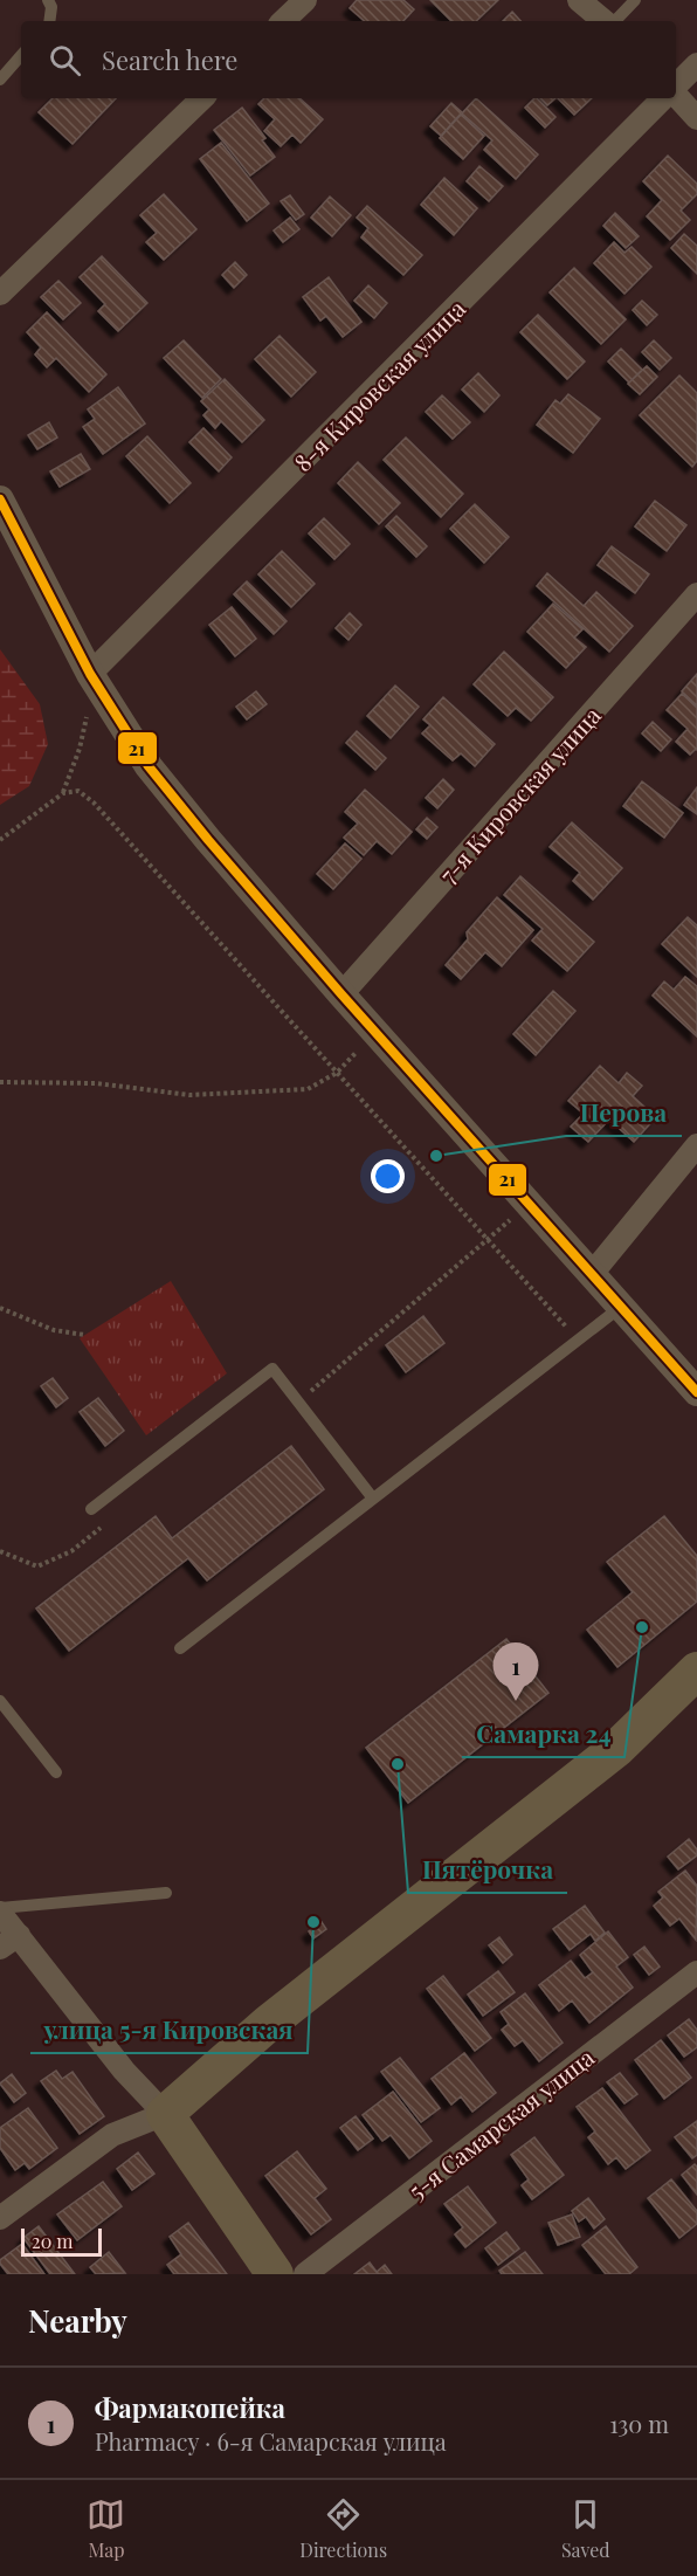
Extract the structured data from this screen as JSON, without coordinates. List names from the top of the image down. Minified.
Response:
{"streets":{"street":["8-я Кировская улица","7-я Кировская улица","5-я Самарская улица"]},"places":["Перова","Самарка 24","Пятёрочка","улица 5-я Кировская"],"lines":["transit line 21"],"scale_bar":"20 m","page":{"search":"Search here","pins":"1","scale":"20 m","heading":"Nearby","list":[{"mark":"1","name":"Фармакопейка","note":"Pharmacy · 6-я Самарская улица","value":"130 m"}],"nav":["Map","Directions","Saved"]}}
